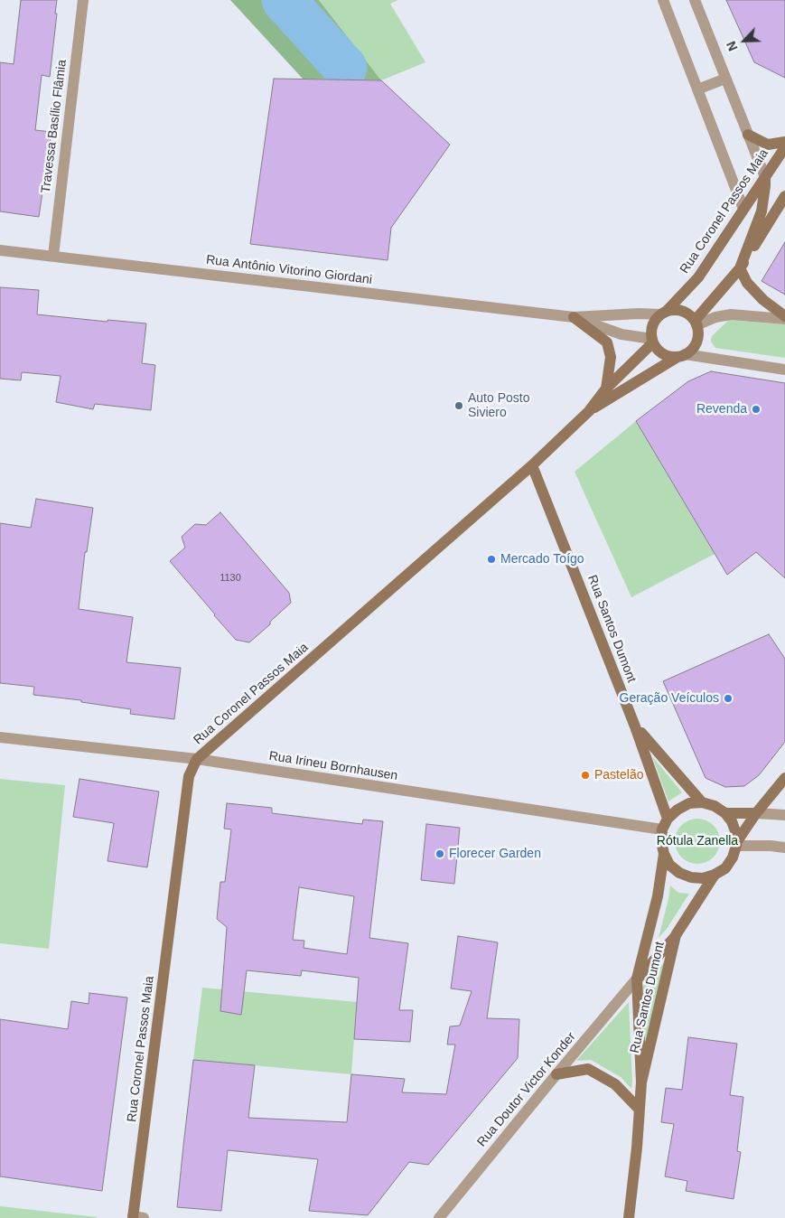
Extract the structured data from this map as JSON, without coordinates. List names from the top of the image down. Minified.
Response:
{"streets":{"main road":["Rua Coronel Passos Maia","Rua Santos Dumont"],"street":["Travessa Basílio Flâmia","Rua Antônio Vitorino Giordani","Rua Irineu Bornhausen","Rua Doutor Victor Konder"]},"crossings":[["Travessa Basílio Flâmia","Rua Antônio Vitorino Giordani"],["Rua Coronel Passos Maia","Rua Antônio Vitorino Giordani"],["Rua Coronel Passos Maia","Rua Santos Dumont"],["Rua Coronel Passos Maia","Rua Irineu Bornhausen"],["Rua Santos Dumont","Rua Irineu Bornhausen"],["Rua Santos Dumont","Rua Doutor Victor Konder"]],"parks":["Rótula Zanella"],"places":["Auto Posto Siviero","Revenda","Mercado Toígo","Geração Veículos","Pastelão","Florecer Garden"],"house_numbers":["1130"],"north":"bottom left"}
